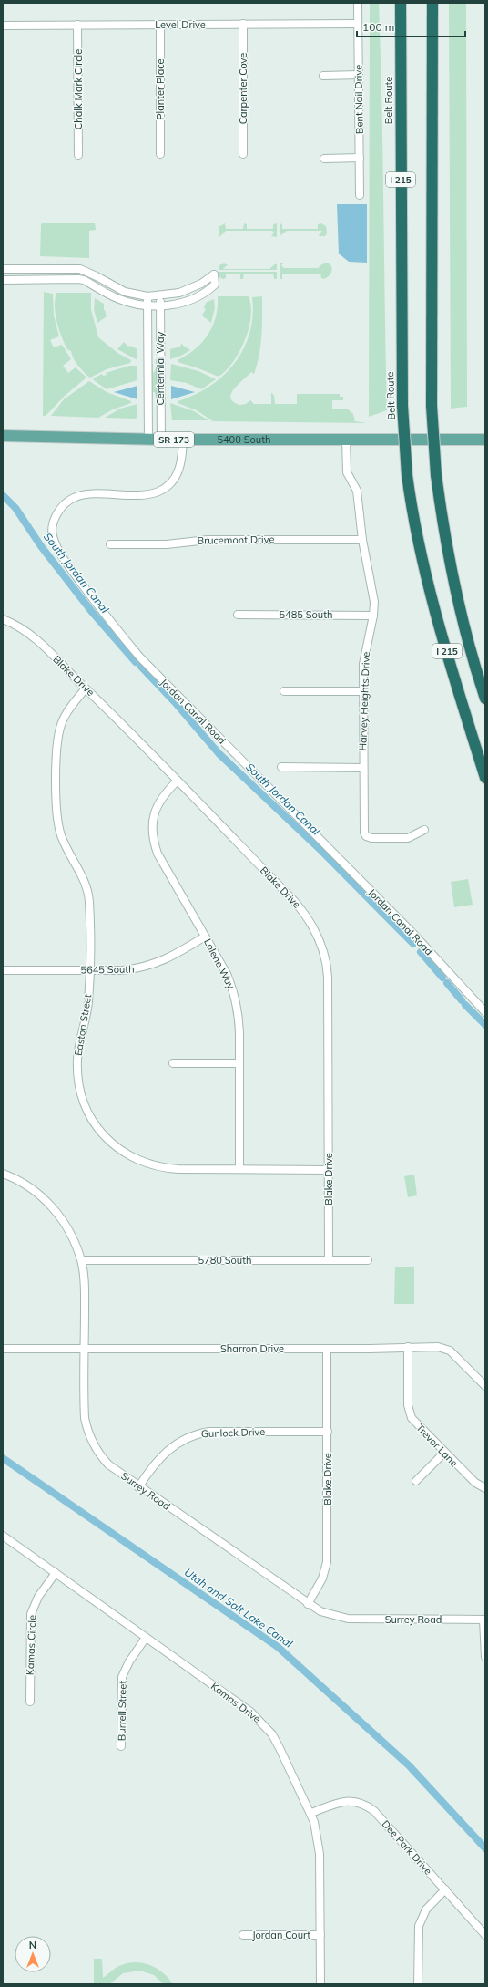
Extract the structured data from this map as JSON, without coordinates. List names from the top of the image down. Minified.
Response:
{"streets":{"highway":["Belt Route","I 215"],"main road":["SR 173","5400 South"],"street":["Level Drive","Carpenter Cove","Chalk Mark Circle","Planter Place","Bent Nail Drive","Centennial Way","Brucemont Drive","5485 South","Blake Drive","Harvey Heights Drive","Jordan Canal Road","Lolene Way","5645 South","Easton Street","5780 South","Sharron Drive","Gunlock Drive","Trevor Lane","Surrey Road","Kamas Circle","Kamas Drive","Burrell Street","Dee Park Drive","Jordan Court"]},"crossings":[["Level Drive","Carpenter Cove"],["Level Drive","Chalk Mark Circle"],["Level Drive","Planter Place"],["Level Drive","Bent Nail Drive"],["Centennial Way","5400 South"],["5400 South","Harvey Heights Drive"],["5400 South","Jordan Canal Road"],["Brucemont Drive","Harvey Heights Drive"],["5485 South","Harvey Heights Drive"],["Blake Drive","Lolene Way"],["Blake Drive","Easton Street"],["Blake Drive","5780 South"],["Blake Drive","Sharron Drive"],["Blake Drive","Gunlock Drive"],["Blake Drive","Surrey Road"],["Lolene Way","5645 South"],["Lolene Way","Easton Street"],["5645 South","Easton Street"],["5780 South","Surrey Road"],["Sharron Drive","Trevor Lane"],["Sharron Drive","Surrey Road"],["Gunlock Drive","Surrey Road"],["Kamas Circle","Kamas Drive"],["Kamas Drive","Burrell Street"],["Kamas Drive","Dee Park Drive"],["Kamas Drive","Jordan Court"]],"water":["South Jordan Canal","Utah and Salt Lake Canal"],"scale_bar":"100 m","north":"top"}
